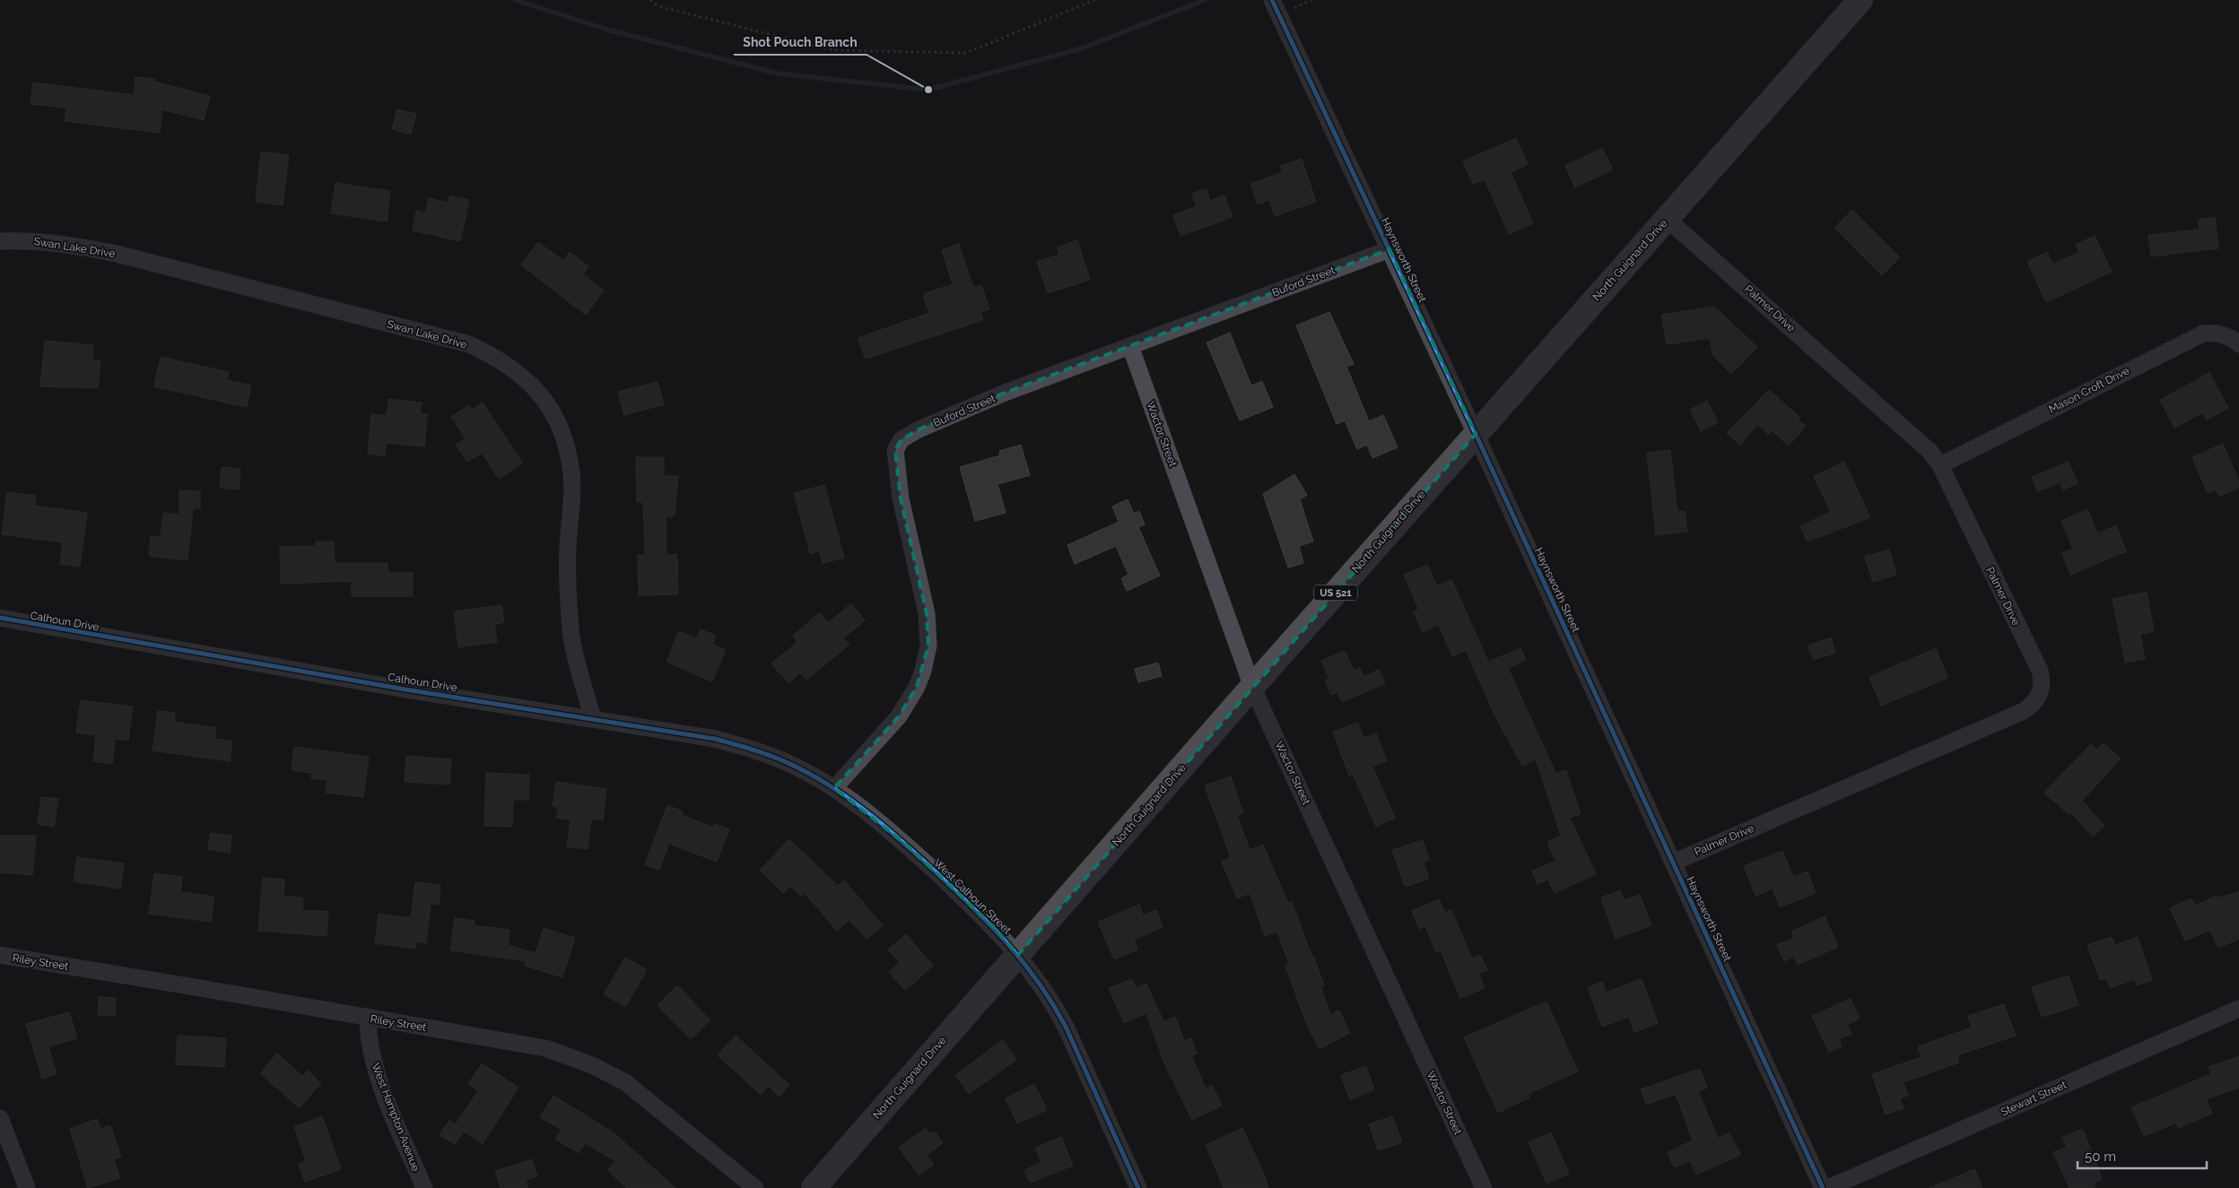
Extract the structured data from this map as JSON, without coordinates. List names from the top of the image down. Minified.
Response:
{"streets":{"highway":["North Guignard Drive","US 521"],"street":["Swan Lake Drive","Haynsworth Street","Buford Street","Palmer Drive","Mason Croft Drive","Wactor Street","Calhoun Drive","West Calhoun Street","Riley Street","Stewart Street","West Hampton Avenue"]},"crossings":[["Swan Lake Drive","Calhoun Drive"],["Haynsworth Street","North Guignard Drive"],["Haynsworth Street","Buford Street"],["Haynsworth Street","Palmer Drive"],["North Guignard Drive","Palmer Drive"],["North Guignard Drive","Wactor Street"],["North Guignard Drive","West Calhoun Street"],["Buford Street","Wactor Street"],["Buford Street","Calhoun Drive"],["Buford Street","West Calhoun Street"],["Palmer Drive","Mason Croft Drive"],["Calhoun Drive","West Calhoun Street"],["Riley Street","West Hampton Avenue"]],"places":["Shot Pouch Branch"],"scale_bar":"50 m"}
